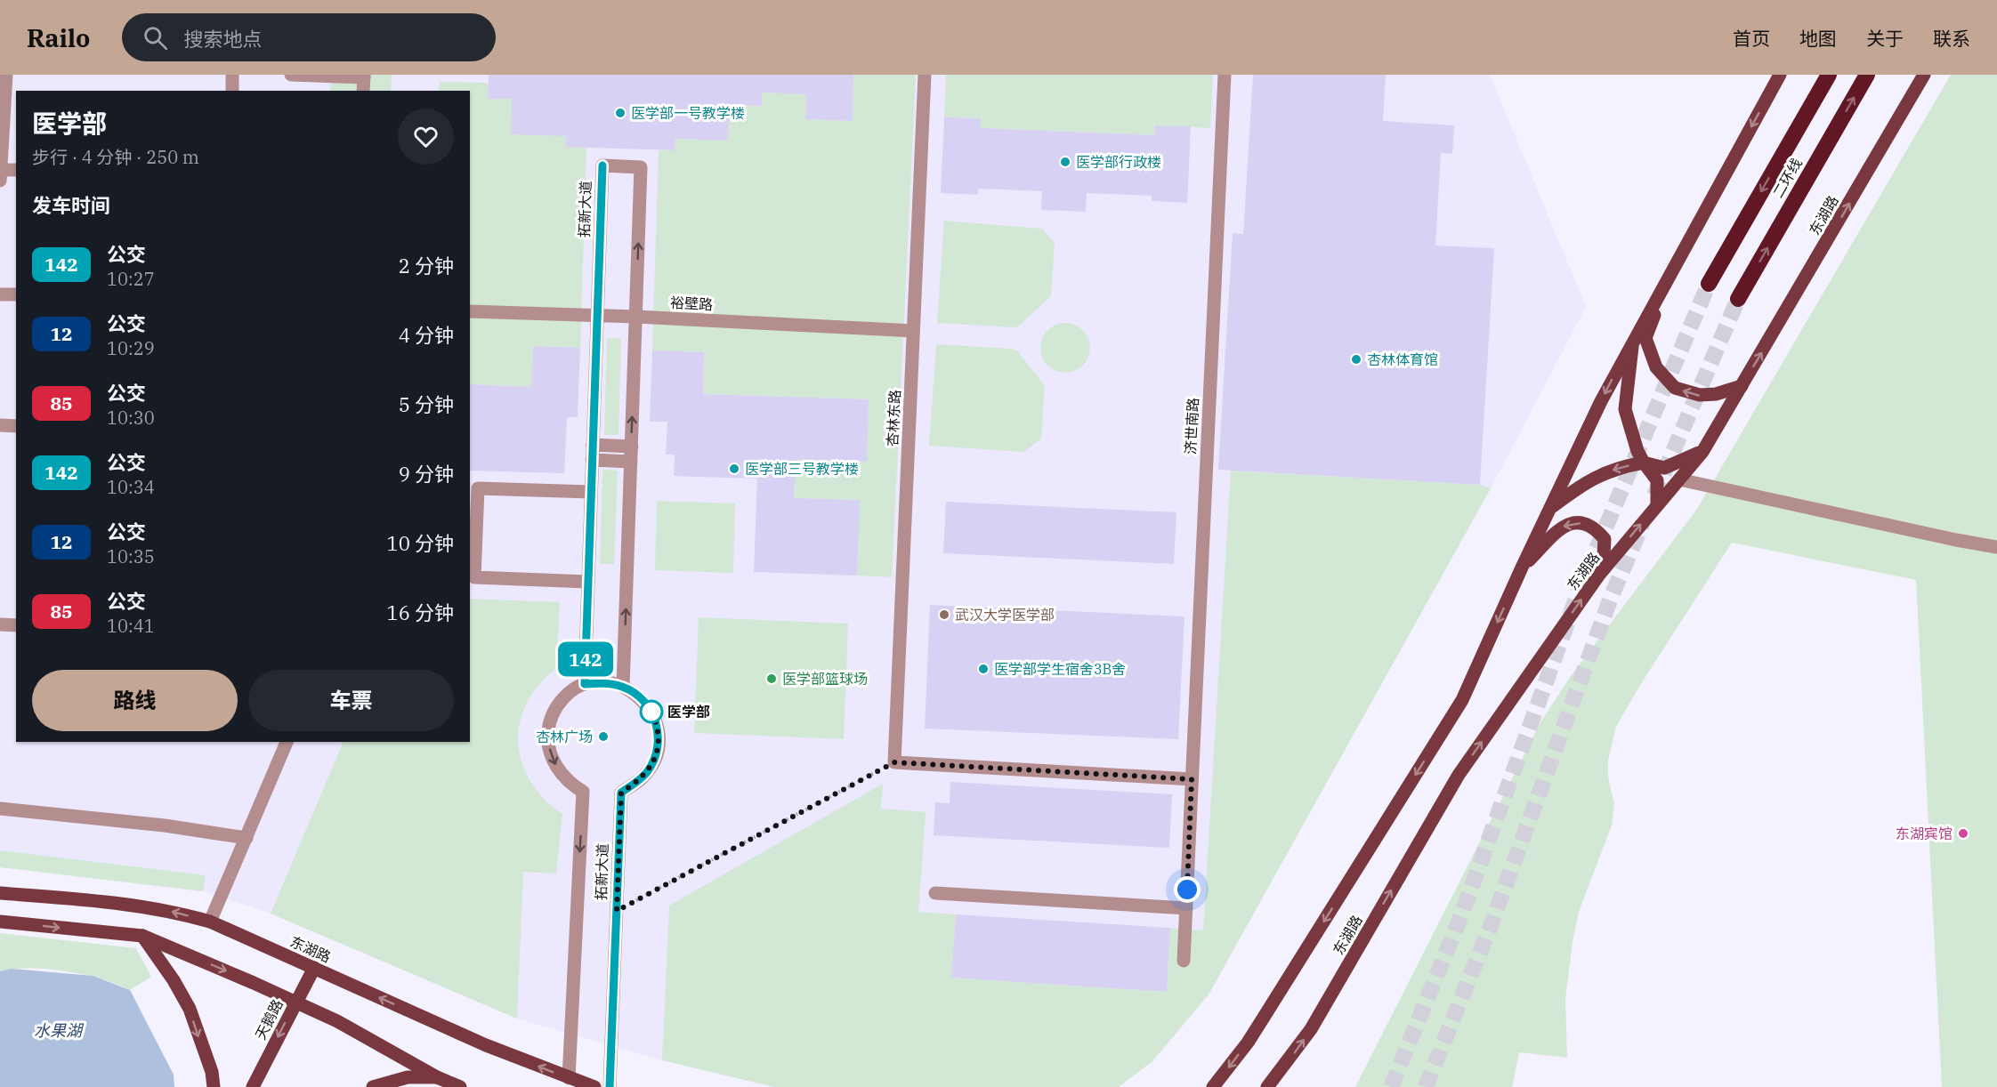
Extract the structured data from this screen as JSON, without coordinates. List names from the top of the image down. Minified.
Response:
{"streets":{"highway":["二环线"],"main road":["东湖路","天鹅路"],"street":["拓新大道","裕壁路","杏林东路","济世南路"]},"crossings":[["拓新大道","东湖路"],["拓新大道","裕壁路"],["东湖路","天鹅路"],["裕壁路","杏林东路"]],"one_way":["天鹅路"],"water":["水果湖"],"places":["医学部一号教学楼","医学部行政楼","杏林体育馆","医学部三号教学楼","武汉大学医学部","医学部学生宿舍3B舍","医学部篮球场","医学部","杏林广场","东湖宾馆"],"lines":["bus line 142"],"page":{"header":"Railo","search":"搜索地点","nav":["首页","地图","关于","联系"],"on_map":"142","heading":[["医学部","步行 · 4 分钟 · 250 m"],"发车时间"],"list":[{"mark":"142","name":"公交","note":"10:27","value":"2 分钟"},{"mark":"12","name":"公交","note":"10:29","value":"4 分钟"},{"mark":"85","name":"公交","note":"10:30","value":"5 分钟"},{"mark":"142","name":"公交","note":"10:34","value":"9 分钟"},{"mark":"12","name":"公交","note":"10:35","value":"10 分钟"},{"mark":"85","name":"公交","note":"10:41","value":"16 分钟"}],"buttons":["路线","车票"]}}
